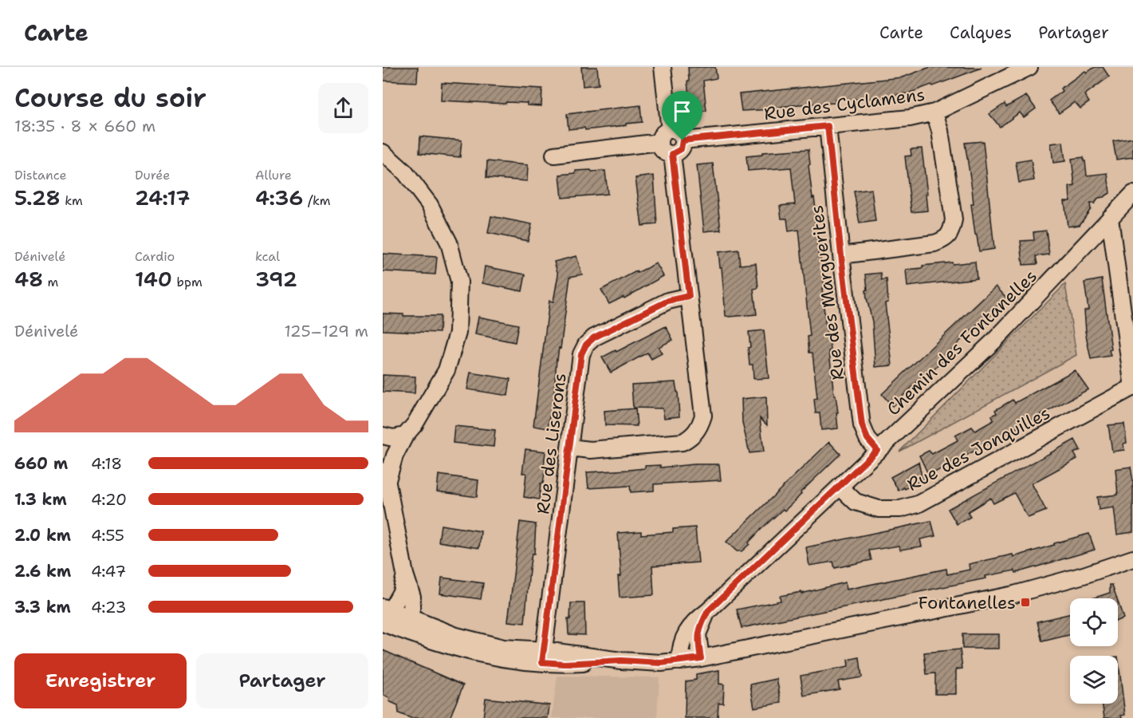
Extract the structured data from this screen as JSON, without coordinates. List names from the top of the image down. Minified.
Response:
{"streets":{"street":["Rue des Cyclamens","Rue des Marguerites","Chemin des Fontanelles","Rue des Liserons","Rue des Jonquilles"]},"crossings":[["Rue des Cyclamens","Rue des Marguerites"],["Rue des Marguerites","Chemin des Fontanelles"],["Chemin des Fontanelles","Rue des Jonquilles"]],"places":{"transit":["Fontanelles"]},"page":{"header":"Carte","nav":["Carte","Calques","Partager"],"heading":["Course du soir","18:35 · 8 × 660 m"],"stats":[["Distance","5.28 km"],["Durée","24:17"],["Allure","4:36 /km"],["Dénivelé","48 m"],["Cardio","140 bpm"],["kcal","392"]],"chart":["Dénivelé","125–129 m"],"list":[{"name":"660 m","note":"4:18"},{"name":"1.3 km","note":"4:20"},{"name":"2.0 km","note":"4:55"},{"name":"2.6 km","note":"4:47"},{"name":"3.3 km","note":"4:23"}],"buttons":["Enregistrer","Partager"]}}
